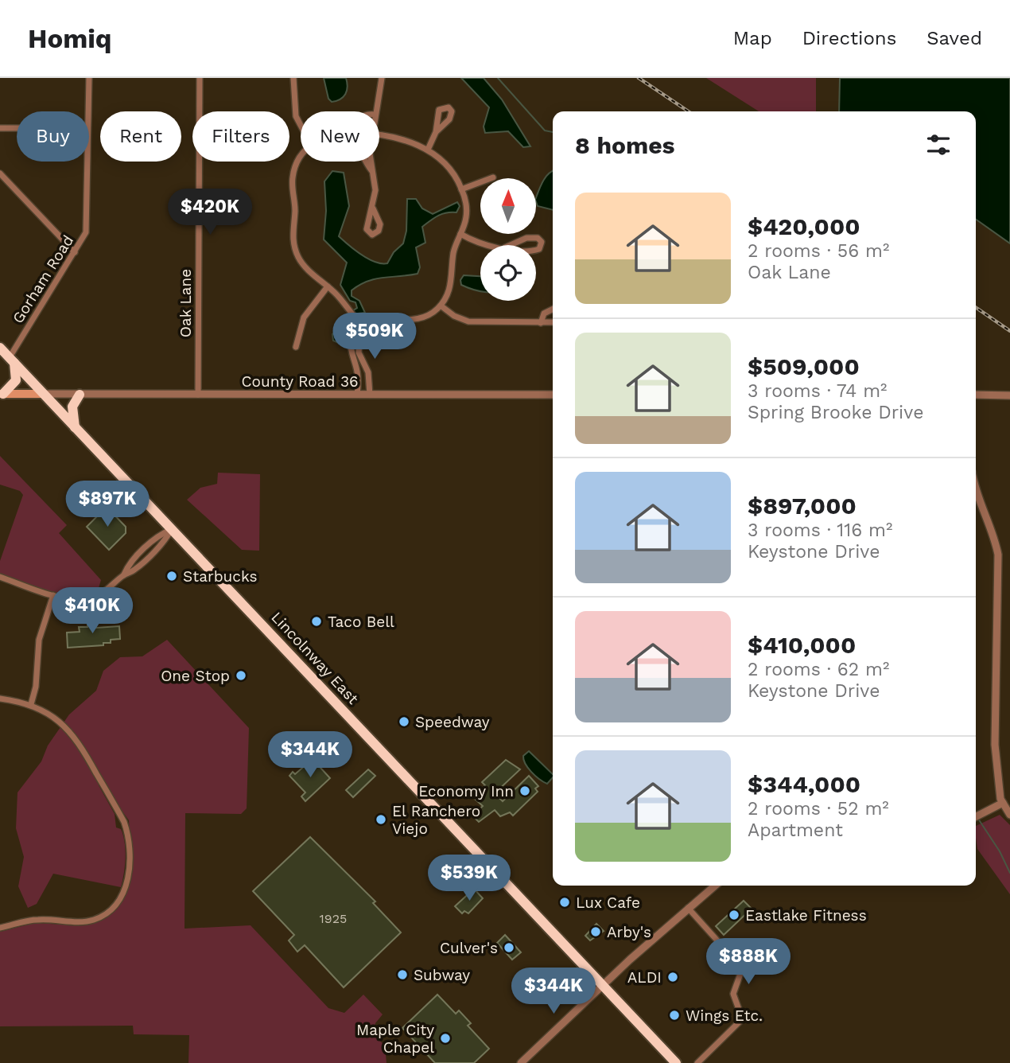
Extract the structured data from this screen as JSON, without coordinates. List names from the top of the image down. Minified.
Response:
{"streets":{"highway":["Lincolnway East"],"street":["Gorham Road","Oak Lane","County Road 36"]},"crossings":[["Gorham Road","Lincolnway East"],["Oak Lane","County Road 36"],["County Road 36","Lincolnway East"]],"places":["Starbucks","Taco Bell","One Stop","Speedway","Economy Inn","El Ranchero Viejo","Lux Cafe","Eastlake Fitness","Arby's","Culver's","Subway","ALDI","Wings Etc.","Maple City Chapel"],"house_numbers":["1925"],"north":"top","page":{"header":"Homiq","nav":["Map","Directions","Saved"],"chip":["Buy","Rent","Filters","New"],"heading":"8 homes","list":[{"name":"$420,000","note":"2 rooms · 56 m² · Oak Lane"},{"name":"$509,000","note":"3 rooms · 74 m² · Spring Brooke Drive"},{"name":"$897,000","note":"3 rooms · 116 m² · Keystone Drive"},{"name":"$410,000","note":"2 rooms · 62 m² · Keystone Drive"},{"name":"$344,000","note":"2 rooms · 52 m² · Apartment"}],"price":["$420K","$509K","$897K","$410K","$344K","$539K","$888K","$344K"]}}
